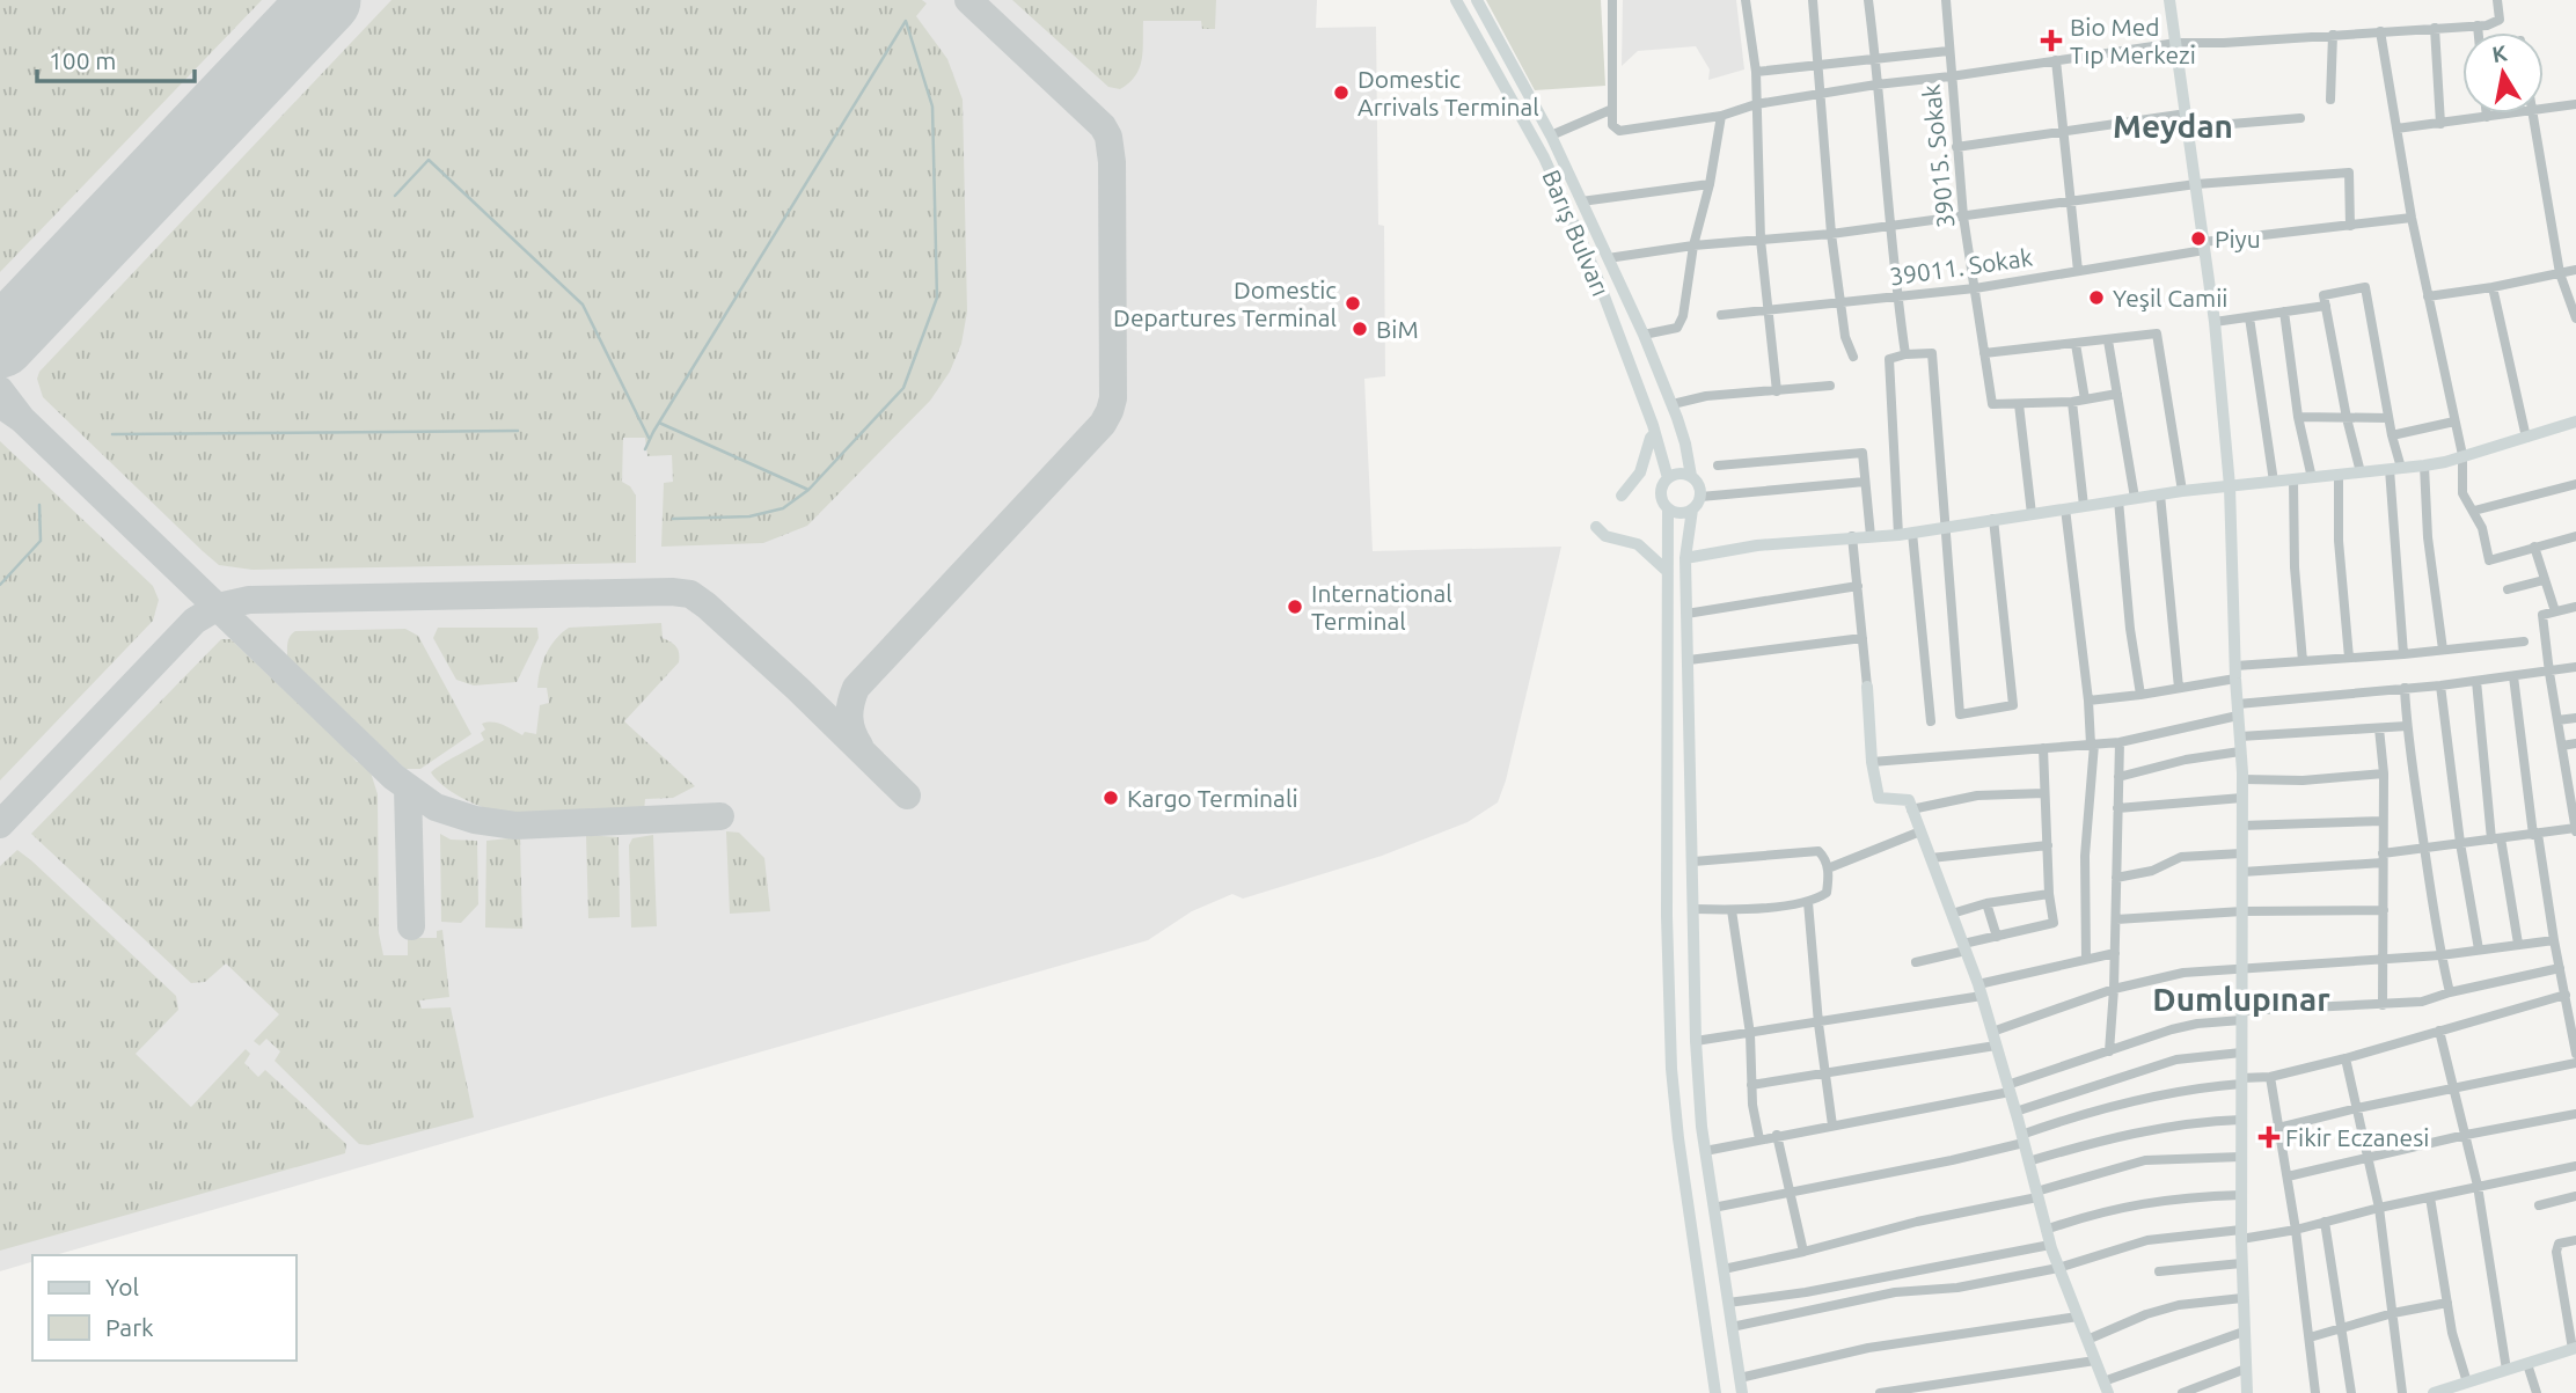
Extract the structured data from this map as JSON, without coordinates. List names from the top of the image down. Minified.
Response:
{"streets":{"main road":["Barış Bulvarı"],"street":["39015. Sokak","39011. Sokak"]},"crossings":[["39015. Sokak","39011. Sokak"]],"districts":["Meydan","Dumlupınar"],"places":{"health":["Bio Med Tıp Merkezi","Fikir Eczanesi"],"other":["Domestic Arrivals Terminal","Piyu","Yeşil Camii","Domestic Departures Terminal","BiM","International Terminal","Kargo Terminali"]},"legend":["Yol","Park"],"scale_bar":"100 m","north":"top"}
